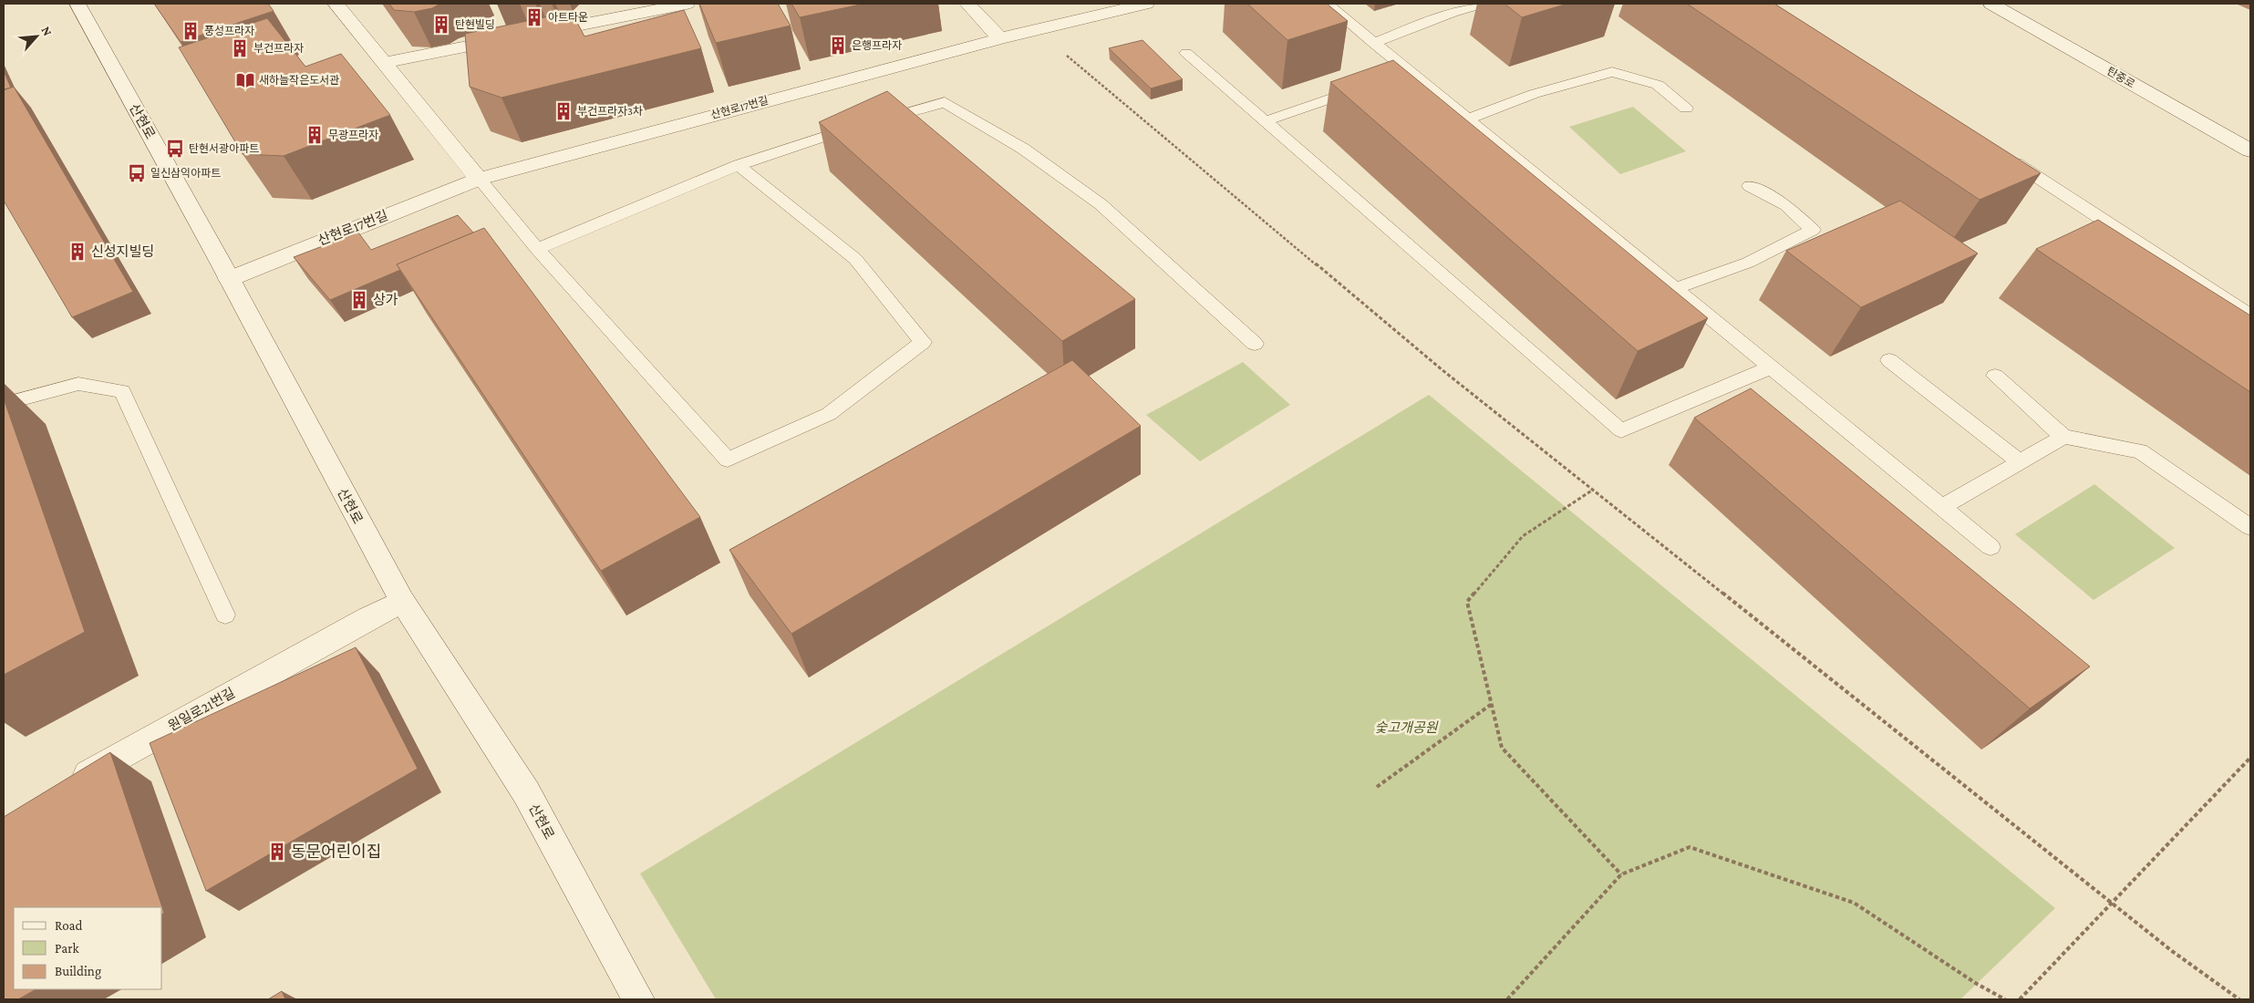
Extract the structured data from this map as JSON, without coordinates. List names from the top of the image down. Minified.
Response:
{"streets":{"street":["탄중로","산현로17번길","산현로","원일로21번길"]},"crossings":[["산현로17번길","산현로"],["산현로","원일로21번길"]],"parks":["숯고개공원"],"places":{"building":["아트타운","탄현빌딩","풍성프라자","은행프라자","부건프라자","부건프라자3차","무광프라자","신성지빌딩","상가","동문어린이집"],"library":["새하늘작은도서관"],"bus stop":["탄현서광아파트","일신삼익아파트"]},"legend":["Road","Park","Building"],"north":"top right"}
